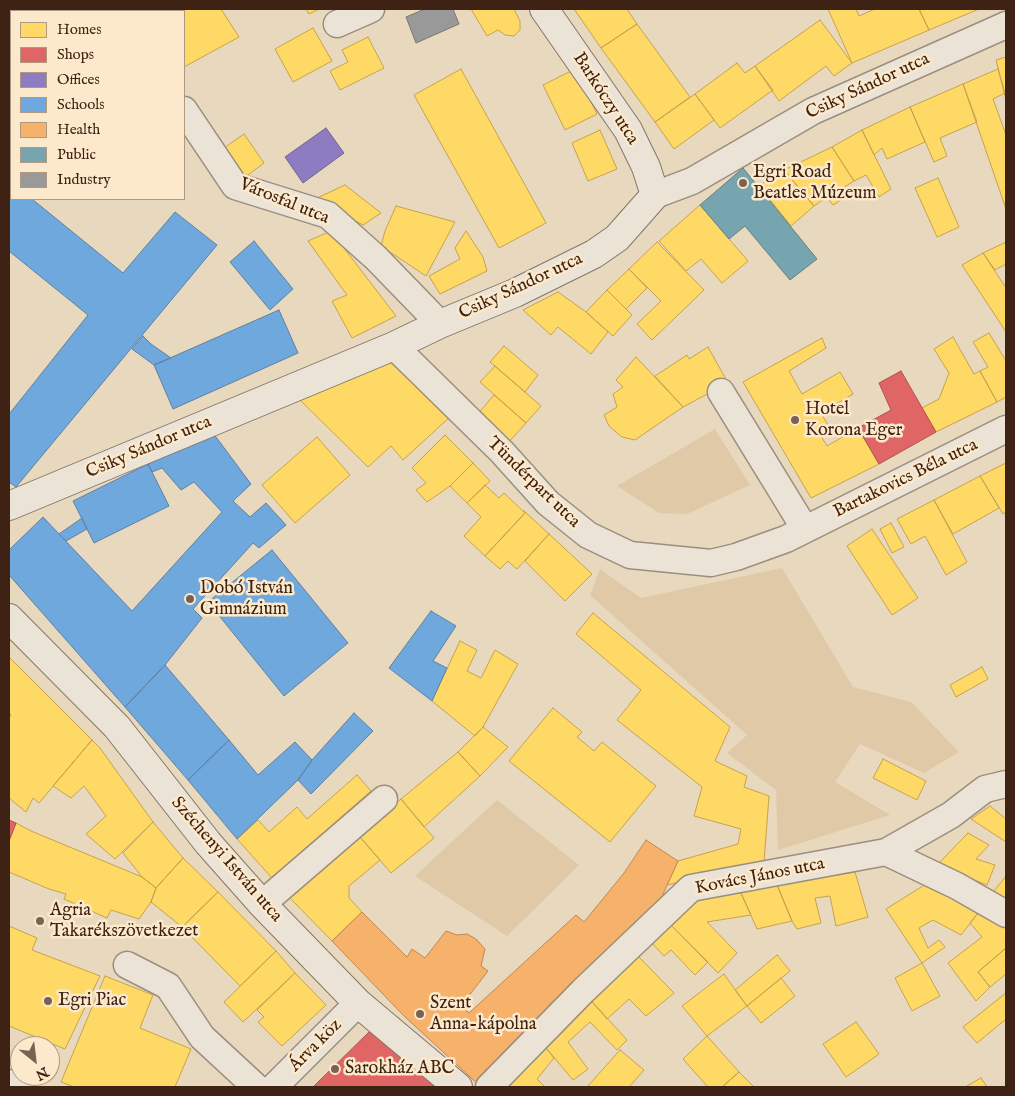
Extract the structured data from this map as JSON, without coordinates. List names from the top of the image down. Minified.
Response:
{"streets":{"street":["Csiky Sándor utca","Barkóczy utca","Városfal utca","Bartakovics Béla utca","Tündérpart utca","Széchenyi István utca","Kovács János utca","Árva köz"]},"crossings":[["Csiky Sándor utca","Barkóczy utca"],["Csiky Sándor utca","Városfal utca"],["Csiky Sándor utca","Tündérpart utca"],["Bartakovics Béla utca","Tündérpart utca"],["Széchenyi István utca","Árva köz"]],"places":["Egri Road Beatles Múzeum","Hotel Korona Eger","Dobó István Gimnázium","Agria Takarékszövetkezet","Egri Piac","Szent Anna-kápolna","Sarokház ABC"],"legend":["Homes","Shops","Offices","Schools","Health","Public","Industry"],"north":"bottom right"}
